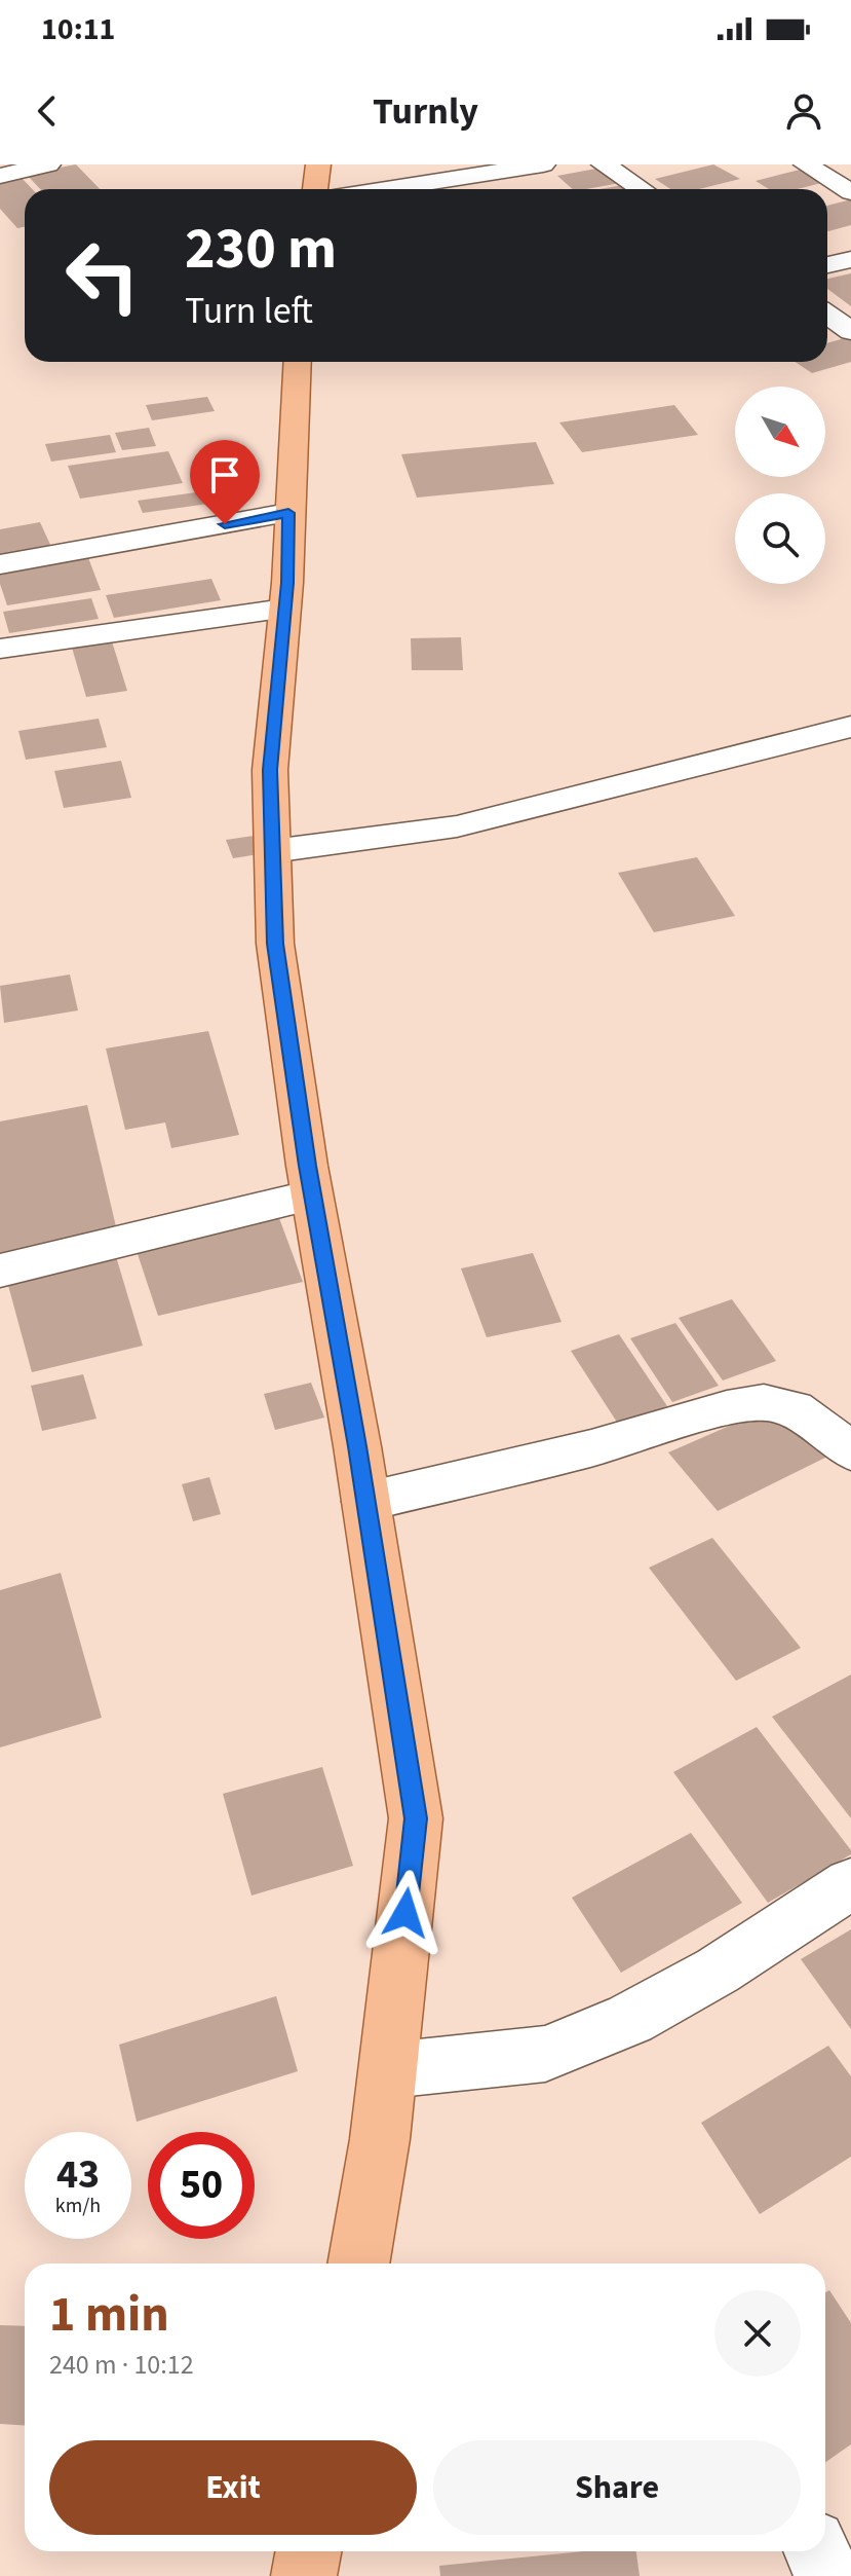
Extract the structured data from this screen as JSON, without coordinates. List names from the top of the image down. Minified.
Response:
{"north":"bottom right","page":{"status":"10:11","header":"Turnly","turn":["230 m","Turn left"],"speed":"43 km/h","limit":"50","heading":["1 min","240 m · 10:12"],"buttons":["Exit","Share"]}}
